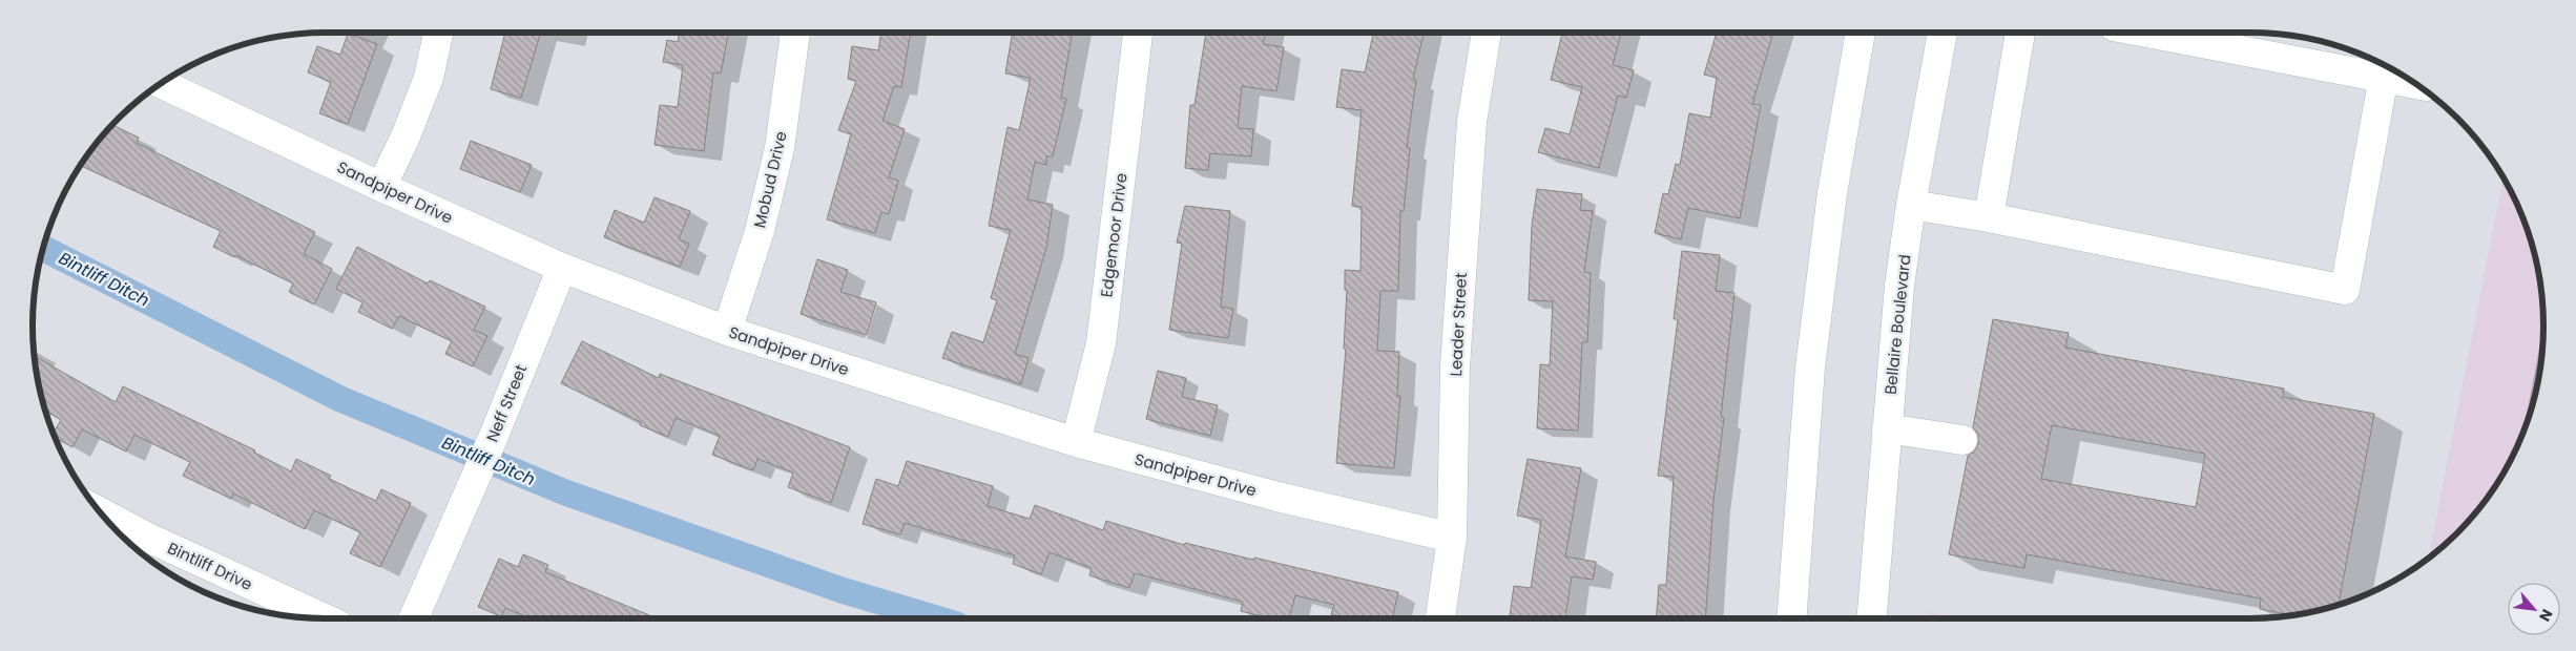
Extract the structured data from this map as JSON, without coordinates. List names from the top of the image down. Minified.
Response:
{"streets":{"street":["Mobud Drive","Sandpiper Drive","Edgemoor Drive","Leader Street","Bellaire Boulevard","Neff Street","Bintliff Drive"]},"crossings":[["Mobud Drive","Sandpiper Drive"],["Sandpiper Drive","Edgemoor Drive"],["Sandpiper Drive","Leader Street"],["Sandpiper Drive","Neff Street"]],"water":["Bintliff Ditch"],"north":"bottom right"}
